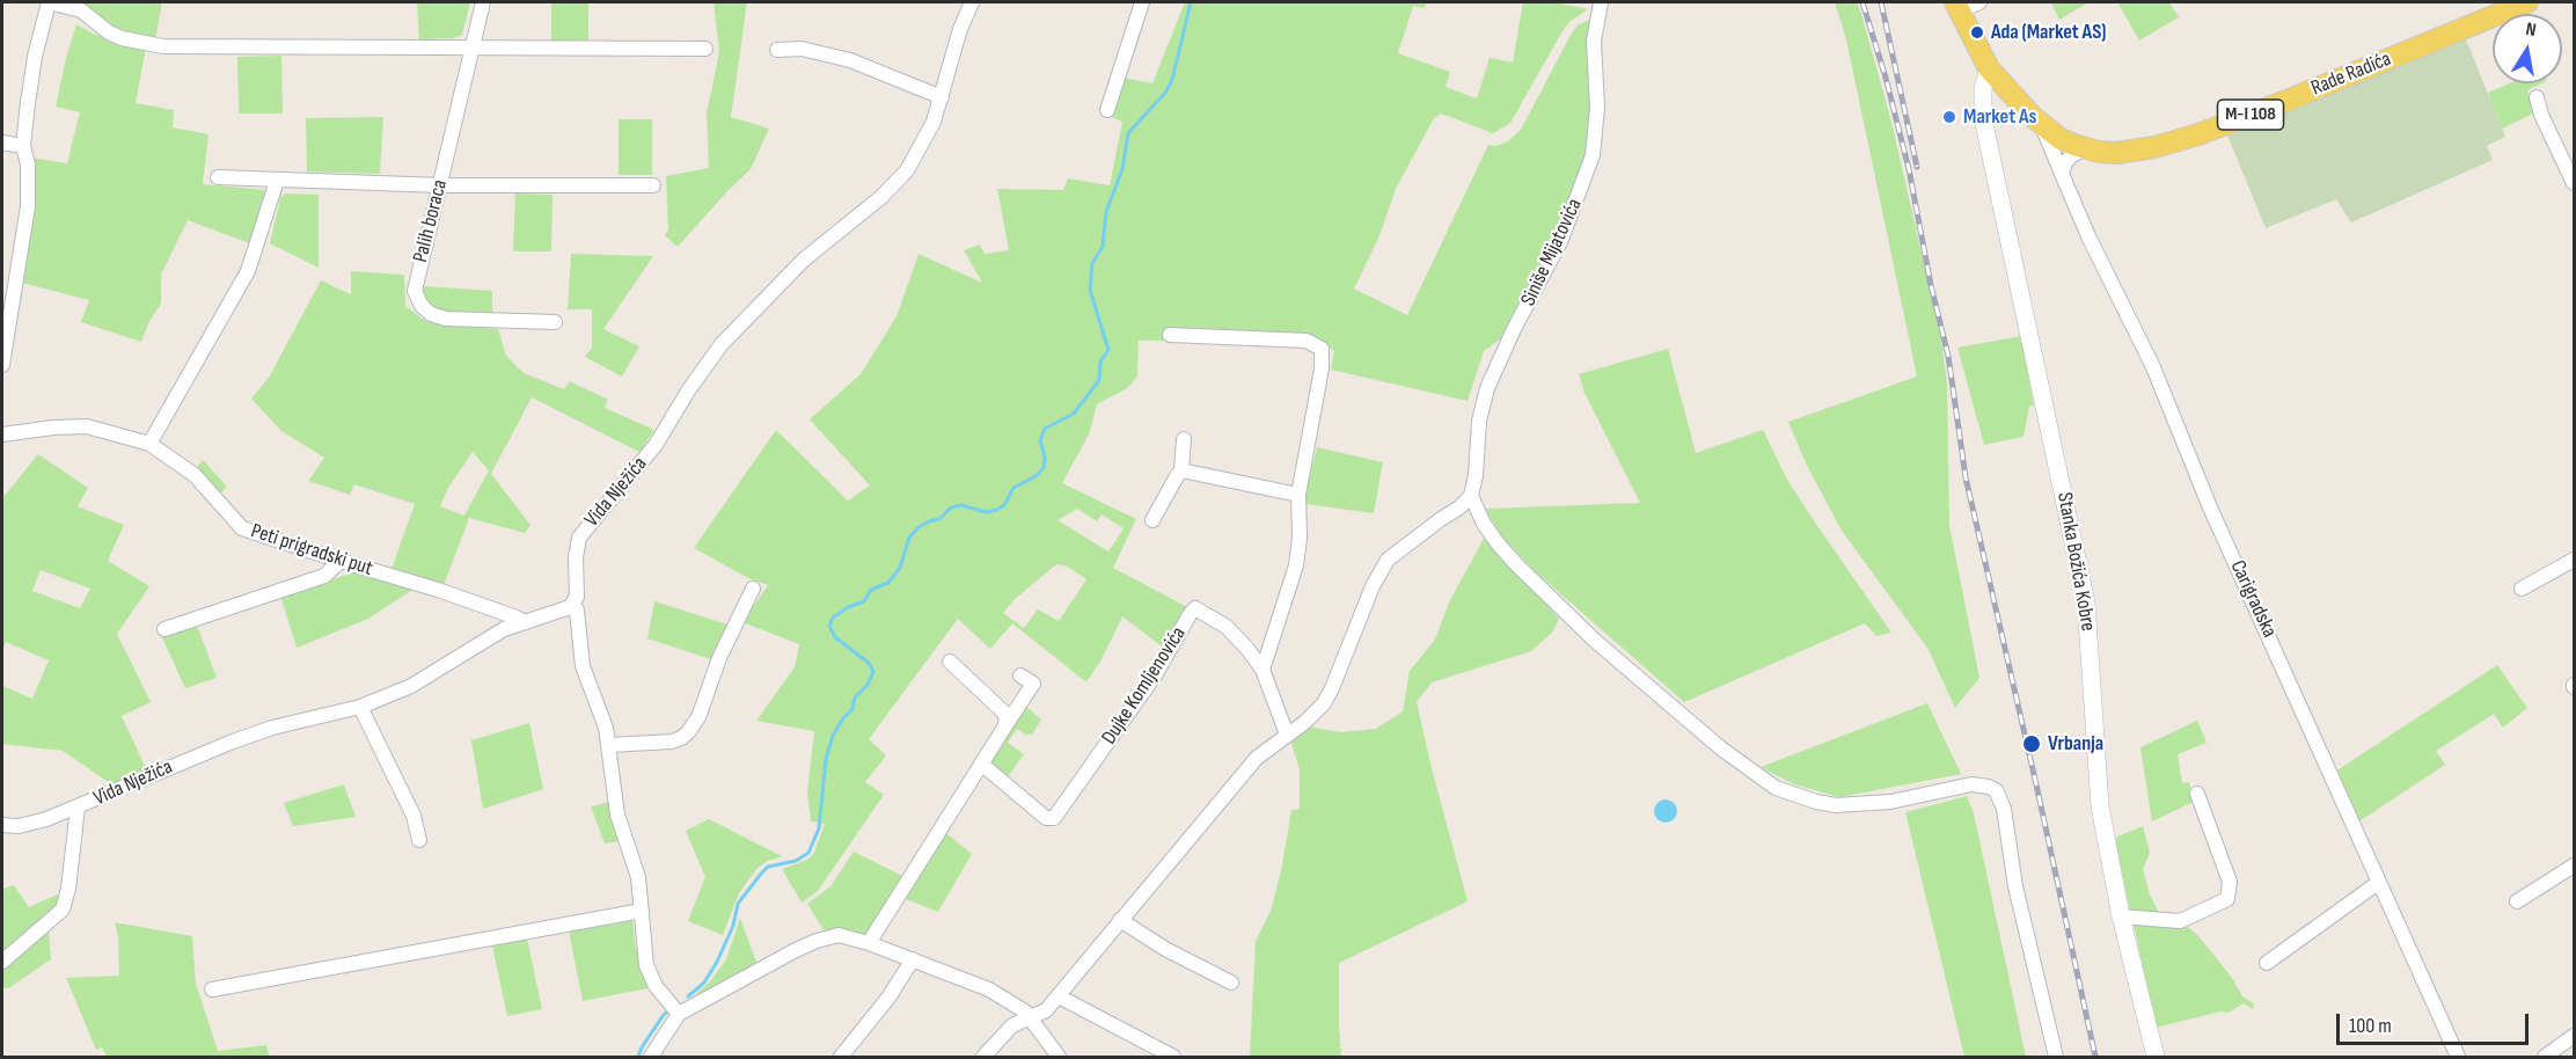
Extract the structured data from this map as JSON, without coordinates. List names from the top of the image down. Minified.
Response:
{"streets":{"main road":["Rade Radića","M-I 108"],"street":["Palih boraca","Siniše Mijatovića","Vida Nježića","Peti prigradski put","Stanka Božića Kobre","Carigradska","Dujke Komljenovića"]},"crossings":[["Rade Radića","Stanka Božića Kobre"],["Rade Radića","Carigradska"],["Vida Nježića","Peti prigradski put"]],"places":["Ada (Market AS)","Market As","Vrbanja"],"scale_bar":"100 m","north":"top"}
